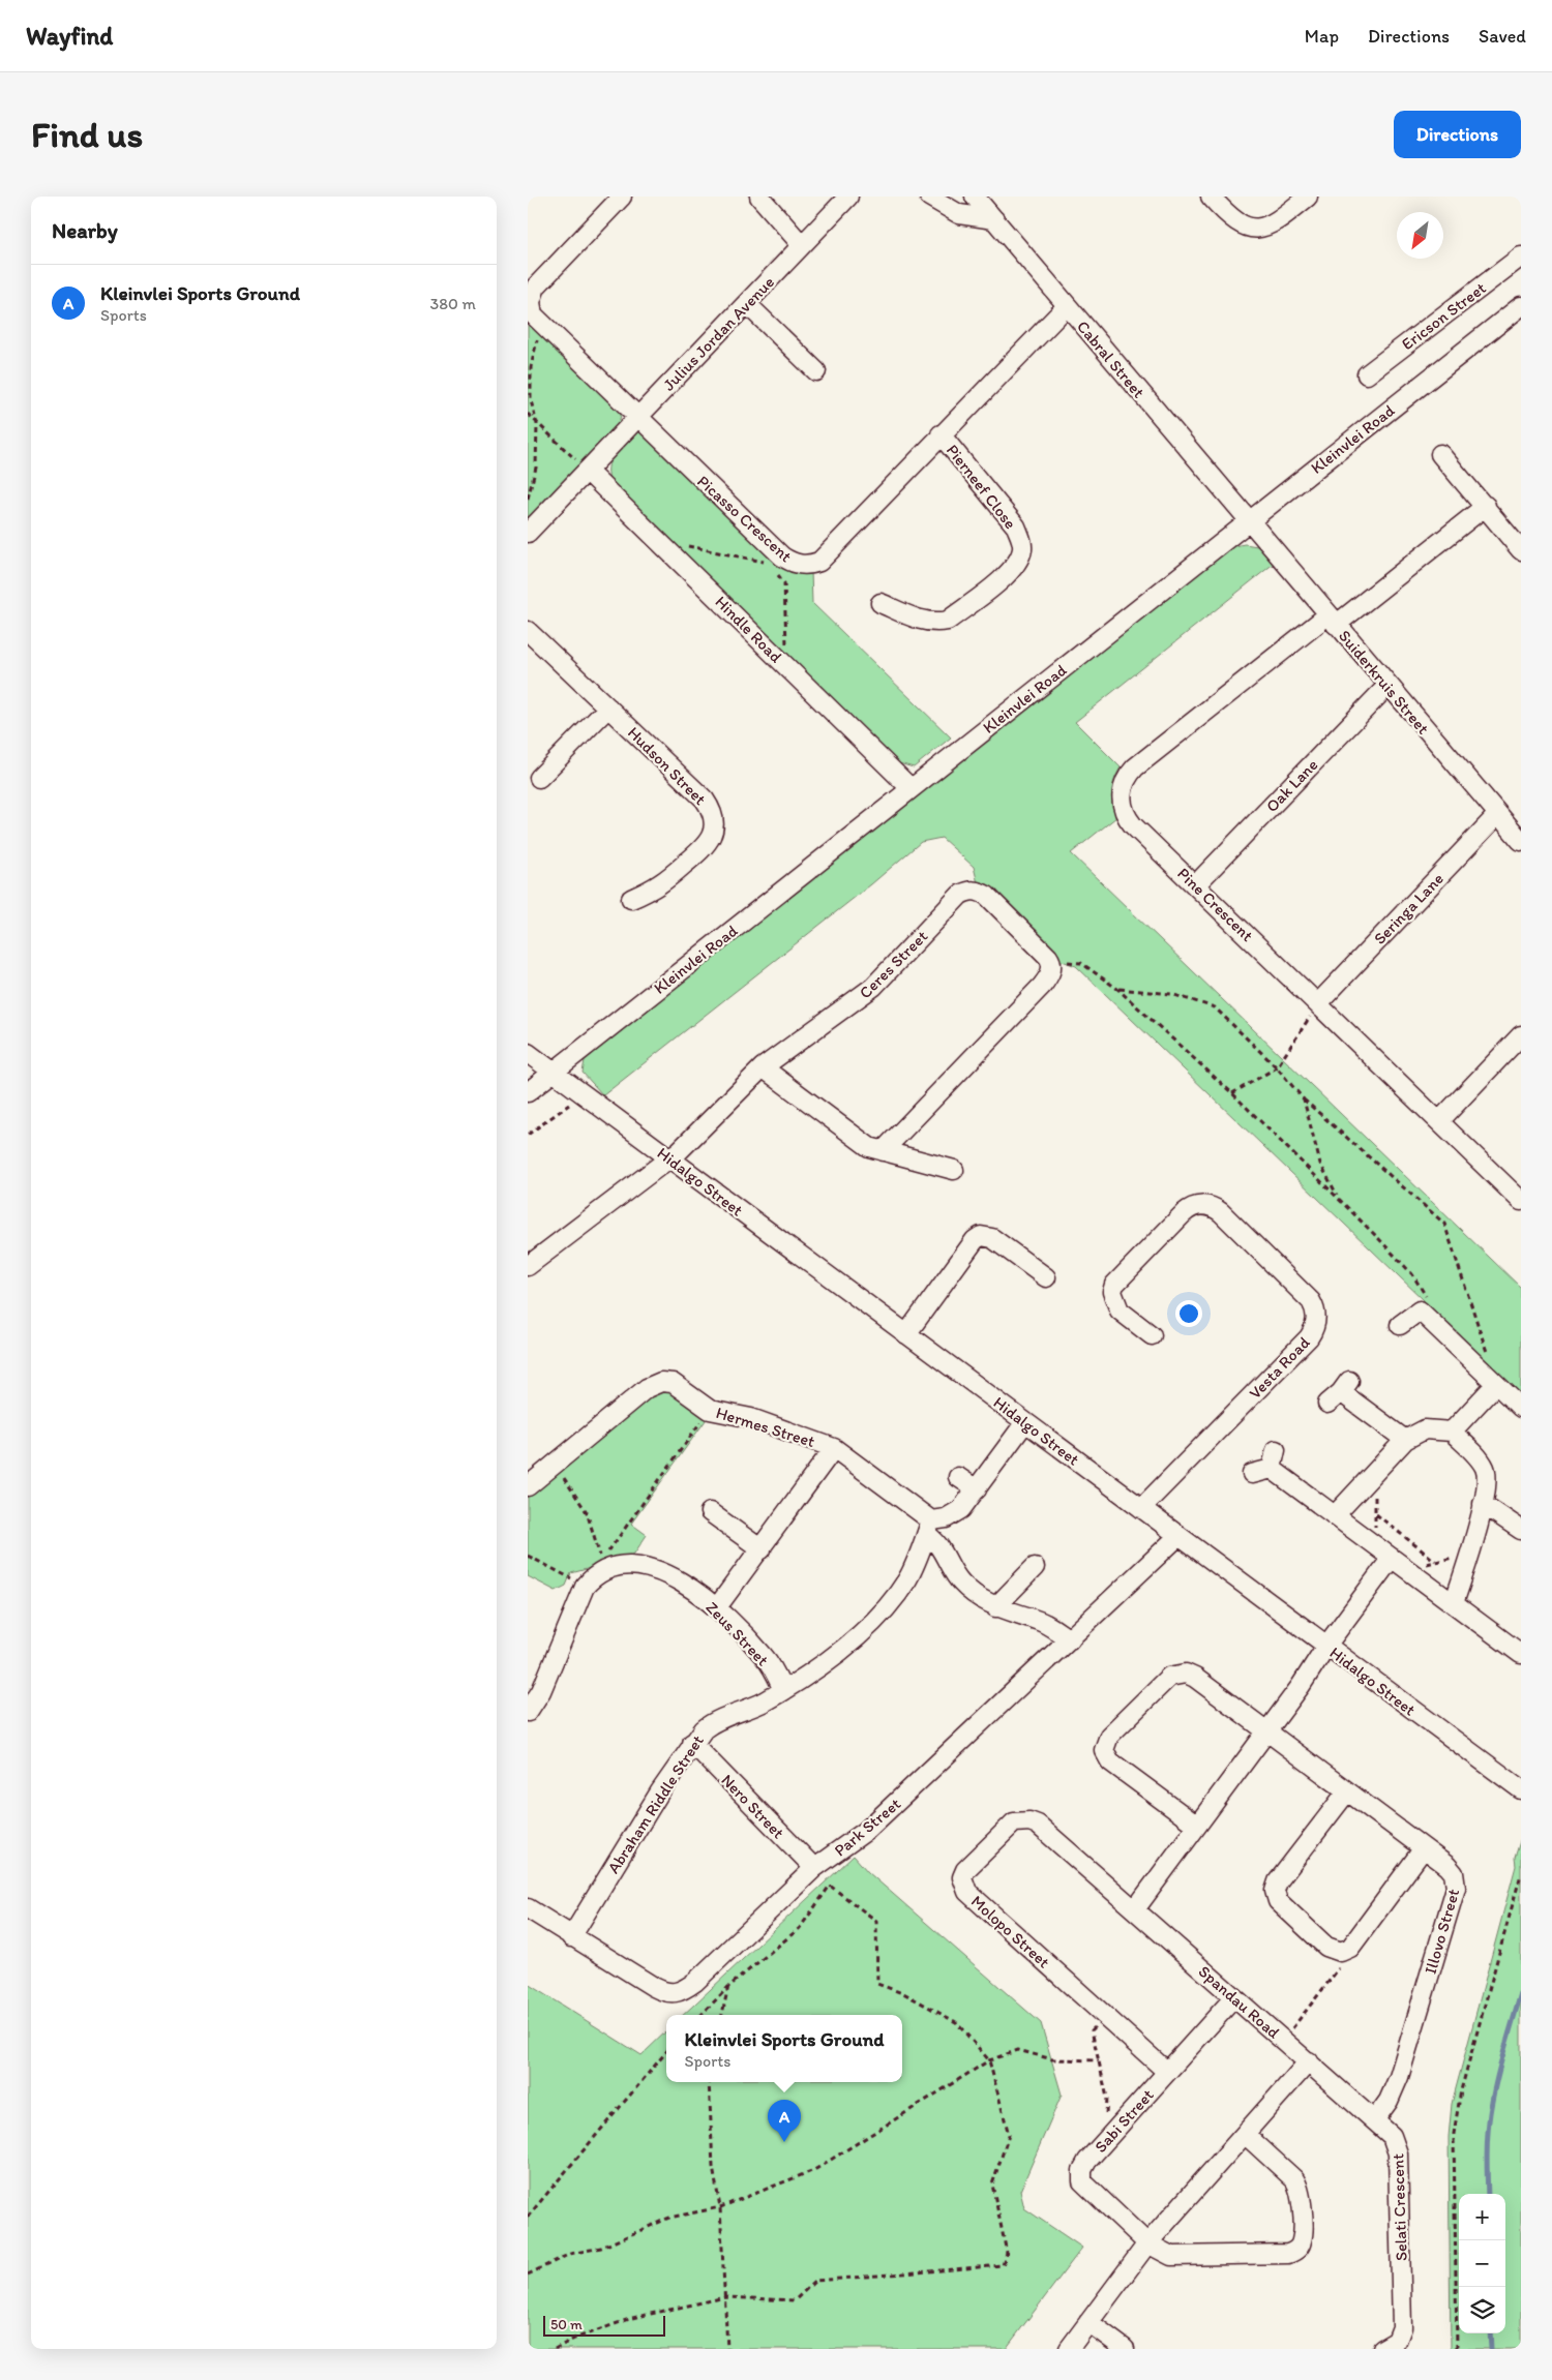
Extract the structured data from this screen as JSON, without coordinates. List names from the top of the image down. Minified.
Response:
{"streets":{"street":["Ericson Street","Julius Jordan Avenue","Cabral Street","Kleinvlei Road","Pierneef Close","Picasso Crescent","Hindle Road","Suiderkruis Street","Hudson Street","Oak Lane","Pine Crescent","Seringa Lane","Ceres Street","Hidalgo Street","Vesta Road","Hermes Street","Zeus Street","Abraham Riddle Street","Nero Street","Park Street","Molopo Street","Illovo Street","Spandau Road","Sabi Street","Selati Crescent"]},"crossings":[["Julius Jordan Avenue","Picasso Crescent"],["Julius Jordan Avenue","Hindle Road"],["Cabral Street","Kleinvlei Road"],["Cabral Street","Picasso Crescent"],["Cabral Street","Suiderkruis Street"],["Kleinvlei Road","Hindle Road"],["Kleinvlei Road","Suiderkruis Street"],["Kleinvlei Road","Hidalgo Street"],["Pierneef Close","Picasso Crescent"],["Suiderkruis Street","Oak Lane"],["Suiderkruis Street","Pine Crescent"],["Suiderkruis Street","Seringa Lane"],["Oak Lane","Pine Crescent"],["Pine Crescent","Seringa Lane"],["Ceres Street","Hidalgo Street"],["Hidalgo Street","Vesta Road"],["Hidalgo Street","Park Street"],["Hermes Street","Abraham Riddle Street"],["Hermes Street","Park Street"],["Zeus Street","Abraham Riddle Street"],["Abraham Riddle Street","Nero Street"],["Abraham Riddle Street","Park Street"],["Nero Street","Park Street"],["Molopo Street","Spandau Road"],["Molopo Street","Sabi Street"],["Illovo Street","Selati Crescent"],["Spandau Road","Sabi Street"],["Spandau Road","Selati Crescent"]],"scale_bar":"50 m","north":"bottom left","page":{"header":"Wayfind","nav":["Map","Directions","Saved"],"buttons":"Directions","title":"Find us","heading":"Nearby","list":[{"mark":"A","name":"Kleinvlei Sports Ground","note":"Sports","value":"380 m"}],"popup":["Kleinvlei Sports Ground","Sports"],"pins":"A","map_buttons":["+","−"],"scale":"50 m"}}
